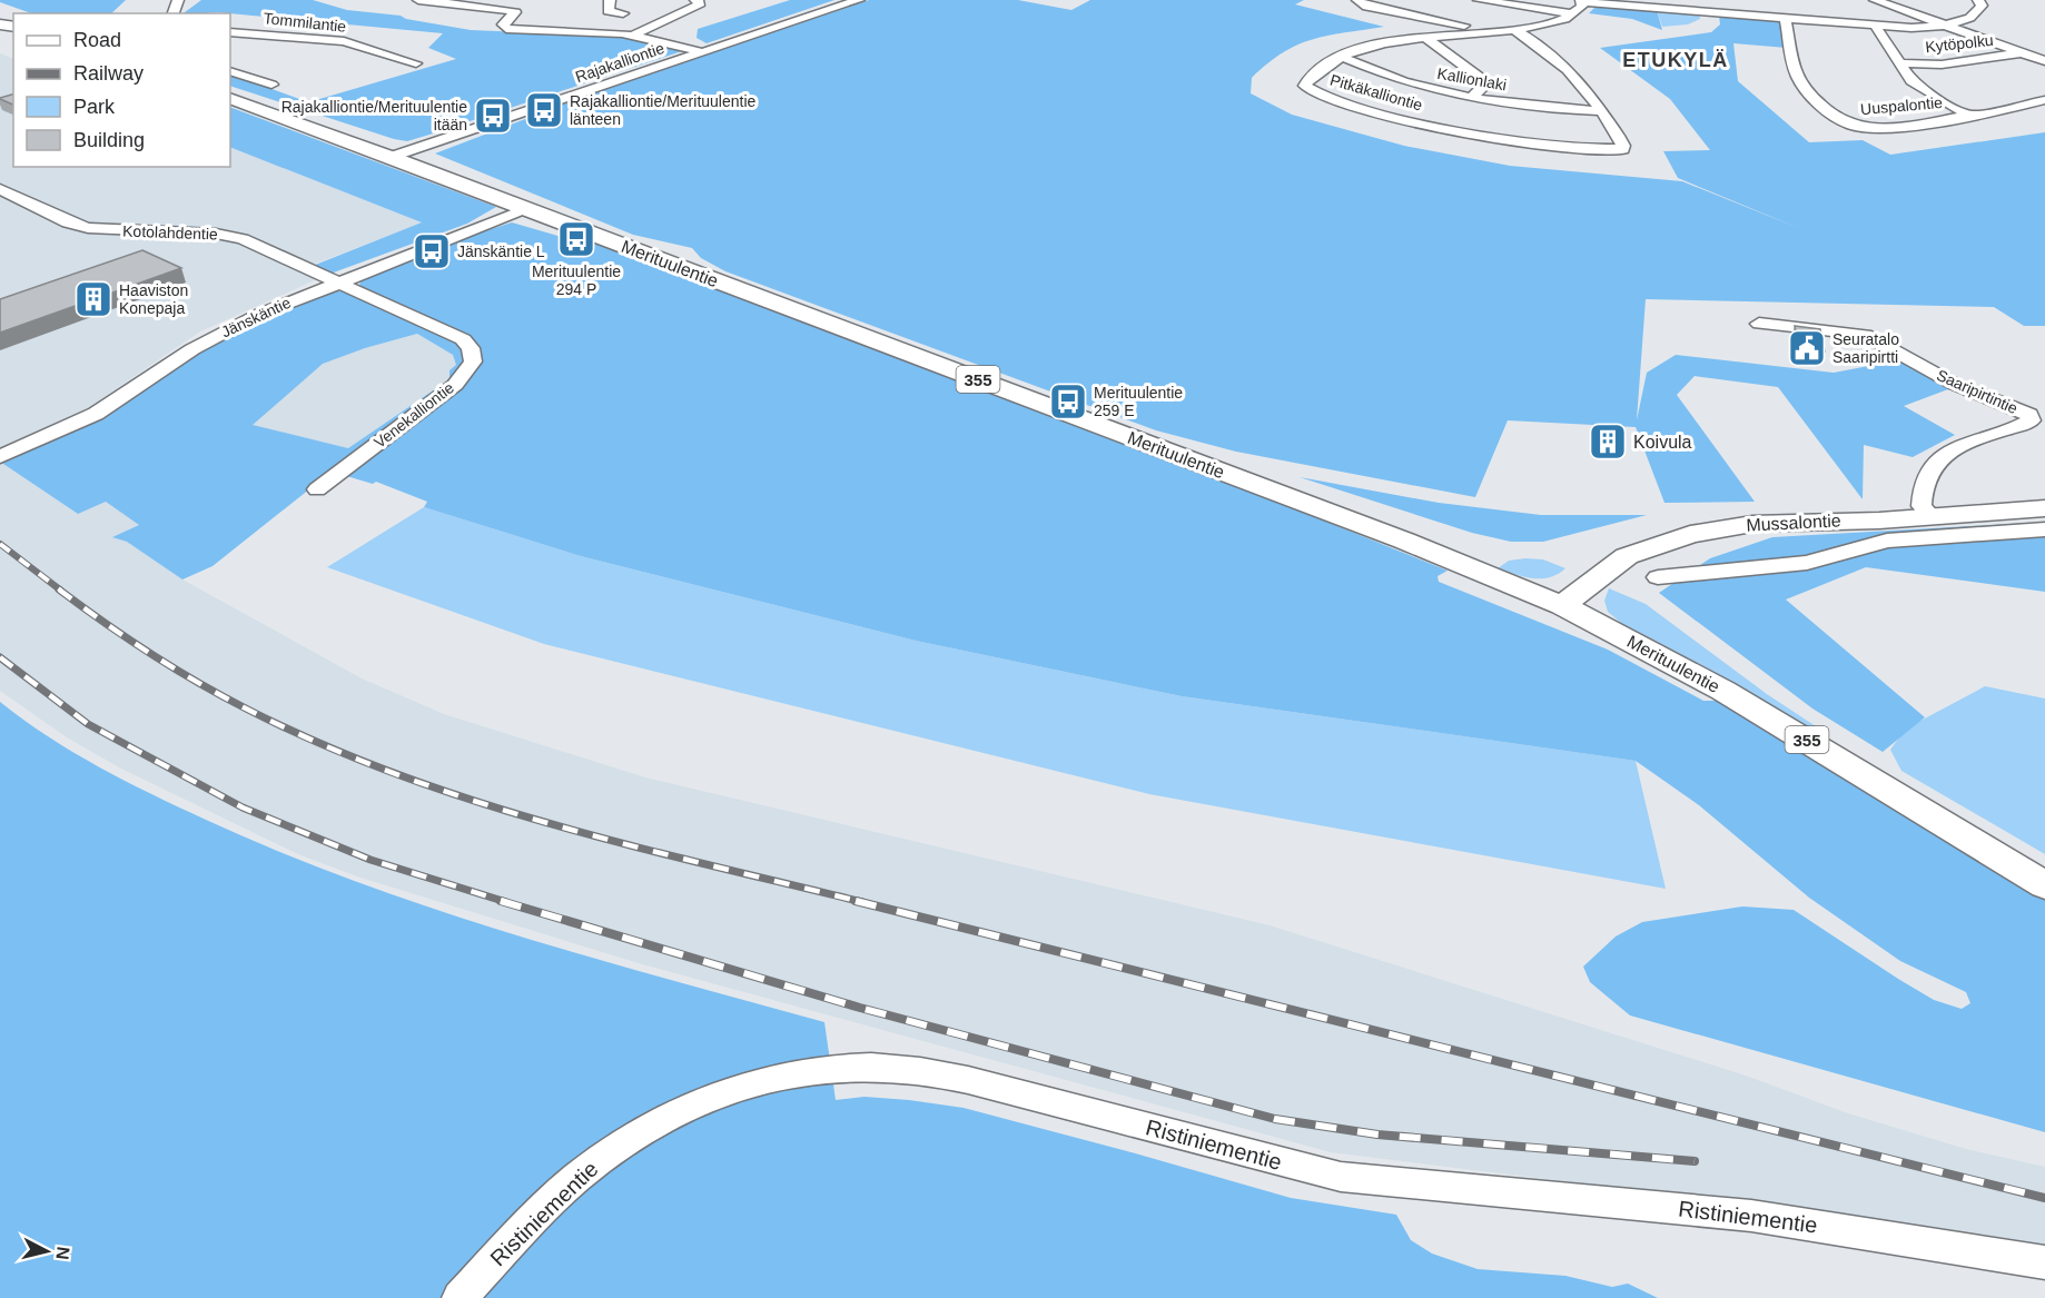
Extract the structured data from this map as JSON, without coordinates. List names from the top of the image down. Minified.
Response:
{"streets":{"main road":["Merituulentie","355","Mussalontie"],"street":["Tommilantie","Kytöpolku","Rajakalliontie","Kallionlaki","Pitkäkalliontie","Uuspalontie","Kotolahdentie","Jänskäntie","Saaripirtintie","Venekalliontie","Ristiniementie"]},"crossings":[["Rajakalliontie","Merituulentie"],["Kallionlaki","Pitkäkalliontie"],["Kotolahdentie","Jänskäntie"],["Kotolahdentie","Venekalliontie"],["Merituulentie","Jänskäntie"],["Merituulentie","Mussalontie"],["Jänskäntie","Venekalliontie"],["Saaripirtintie","Mussalontie"]],"districts":["ETUKYLÄ"],"places":{"bus stop":["Rajakalliontie/Merituulentie länteen","Rajakalliontie/Merituulentie itään","Merituulentie 294 P","Jänskäntie L","Merituulentie 259 E"],"building":["Haaviston Konepaja","Koivula"],"public building":["Seuratalo Saaripirtti"]},"legend":["Road","Railway","Park","Building"],"north":"right"}
